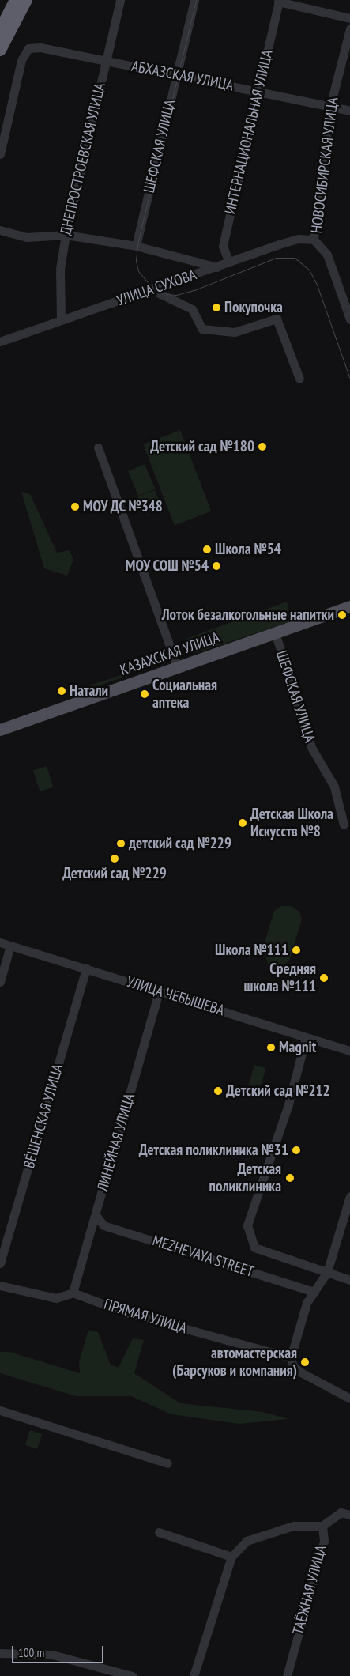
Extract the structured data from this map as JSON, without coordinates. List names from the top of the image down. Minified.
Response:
{"streets":{"main road":["КАЗАХСКАЯ УЛИЦА"],"street":["АБХАЗСКАЯ УЛИЦА","ИНТЕРНАЦИОНАЛЬНАЯ УЛИЦА","ШЕФСКАЯ УЛИЦА","ДНЕПРОСТРОЕВСКАЯ УЛИЦА","НОВОСИБИРСКАЯ УЛИЦА","УЛИЦА СУХОВА","УЛИЦА ЧЕБЫШЕВА","ВЁШЕНСКАЯ УЛИЦА","ЛИНЕЙНАЯ УЛИЦА","MEZHEVAYA STREET","ПРЯМАЯ УЛИЦА","ТАЁЖНАЯ УЛИЦА"]},"crossings":[["АБХАЗСКАЯ УЛИЦА","ИНТЕРНАЦИОНАЛЬНАЯ УЛИЦА"],["АБХАЗСКАЯ УЛИЦА","ШЕФСКАЯ УЛИЦА"],["АБХАЗСКАЯ УЛИЦА","ДНЕПРОСТРОЕВСКАЯ УЛИЦА"],["АБХАЗСКАЯ УЛИЦА","НОВОСИБИРСКАЯ УЛИЦА"],["ИНТЕРНАЦИОНАЛЬНАЯ УЛИЦА","УЛИЦА СУХОВА"],["ШЕФСКАЯ УЛИЦА","КАЗАХСКАЯ УЛИЦА"],["ДНЕПРОСТРОЕВСКАЯ УЛИЦА","УЛИЦА СУХОВА"],["НОВОСИБИРСКАЯ УЛИЦА","УЛИЦА СУХОВА"],["УЛИЦА ЧЕБЫШЕВА","ВЁШЕНСКАЯ УЛИЦА"],["УЛИЦА ЧЕБЫШЕВА","ЛИНЕЙНАЯ УЛИЦА"],["ЛИНЕЙНАЯ УЛИЦА","MEZHEVAYA STREET"],["ЛИНЕЙНАЯ УЛИЦА","ПРЯМАЯ УЛИЦА"]],"places":["Покупочка","Детский сад №180","МОУ ДС №348","Школа №54","МОУ СОШ №54","Лоток безалкогольные напитки","Натали","Социальная аптека","Детская Школа Искусств №8","детский сад №229","Детский сад №229","Школа №111","Средняя школа №111","Magnit","Детский сад №212","Детская поликлиника №31","Детская поликлиника","автомастерская (Барсуков и компания)"],"scale_bar":"100 m"}
